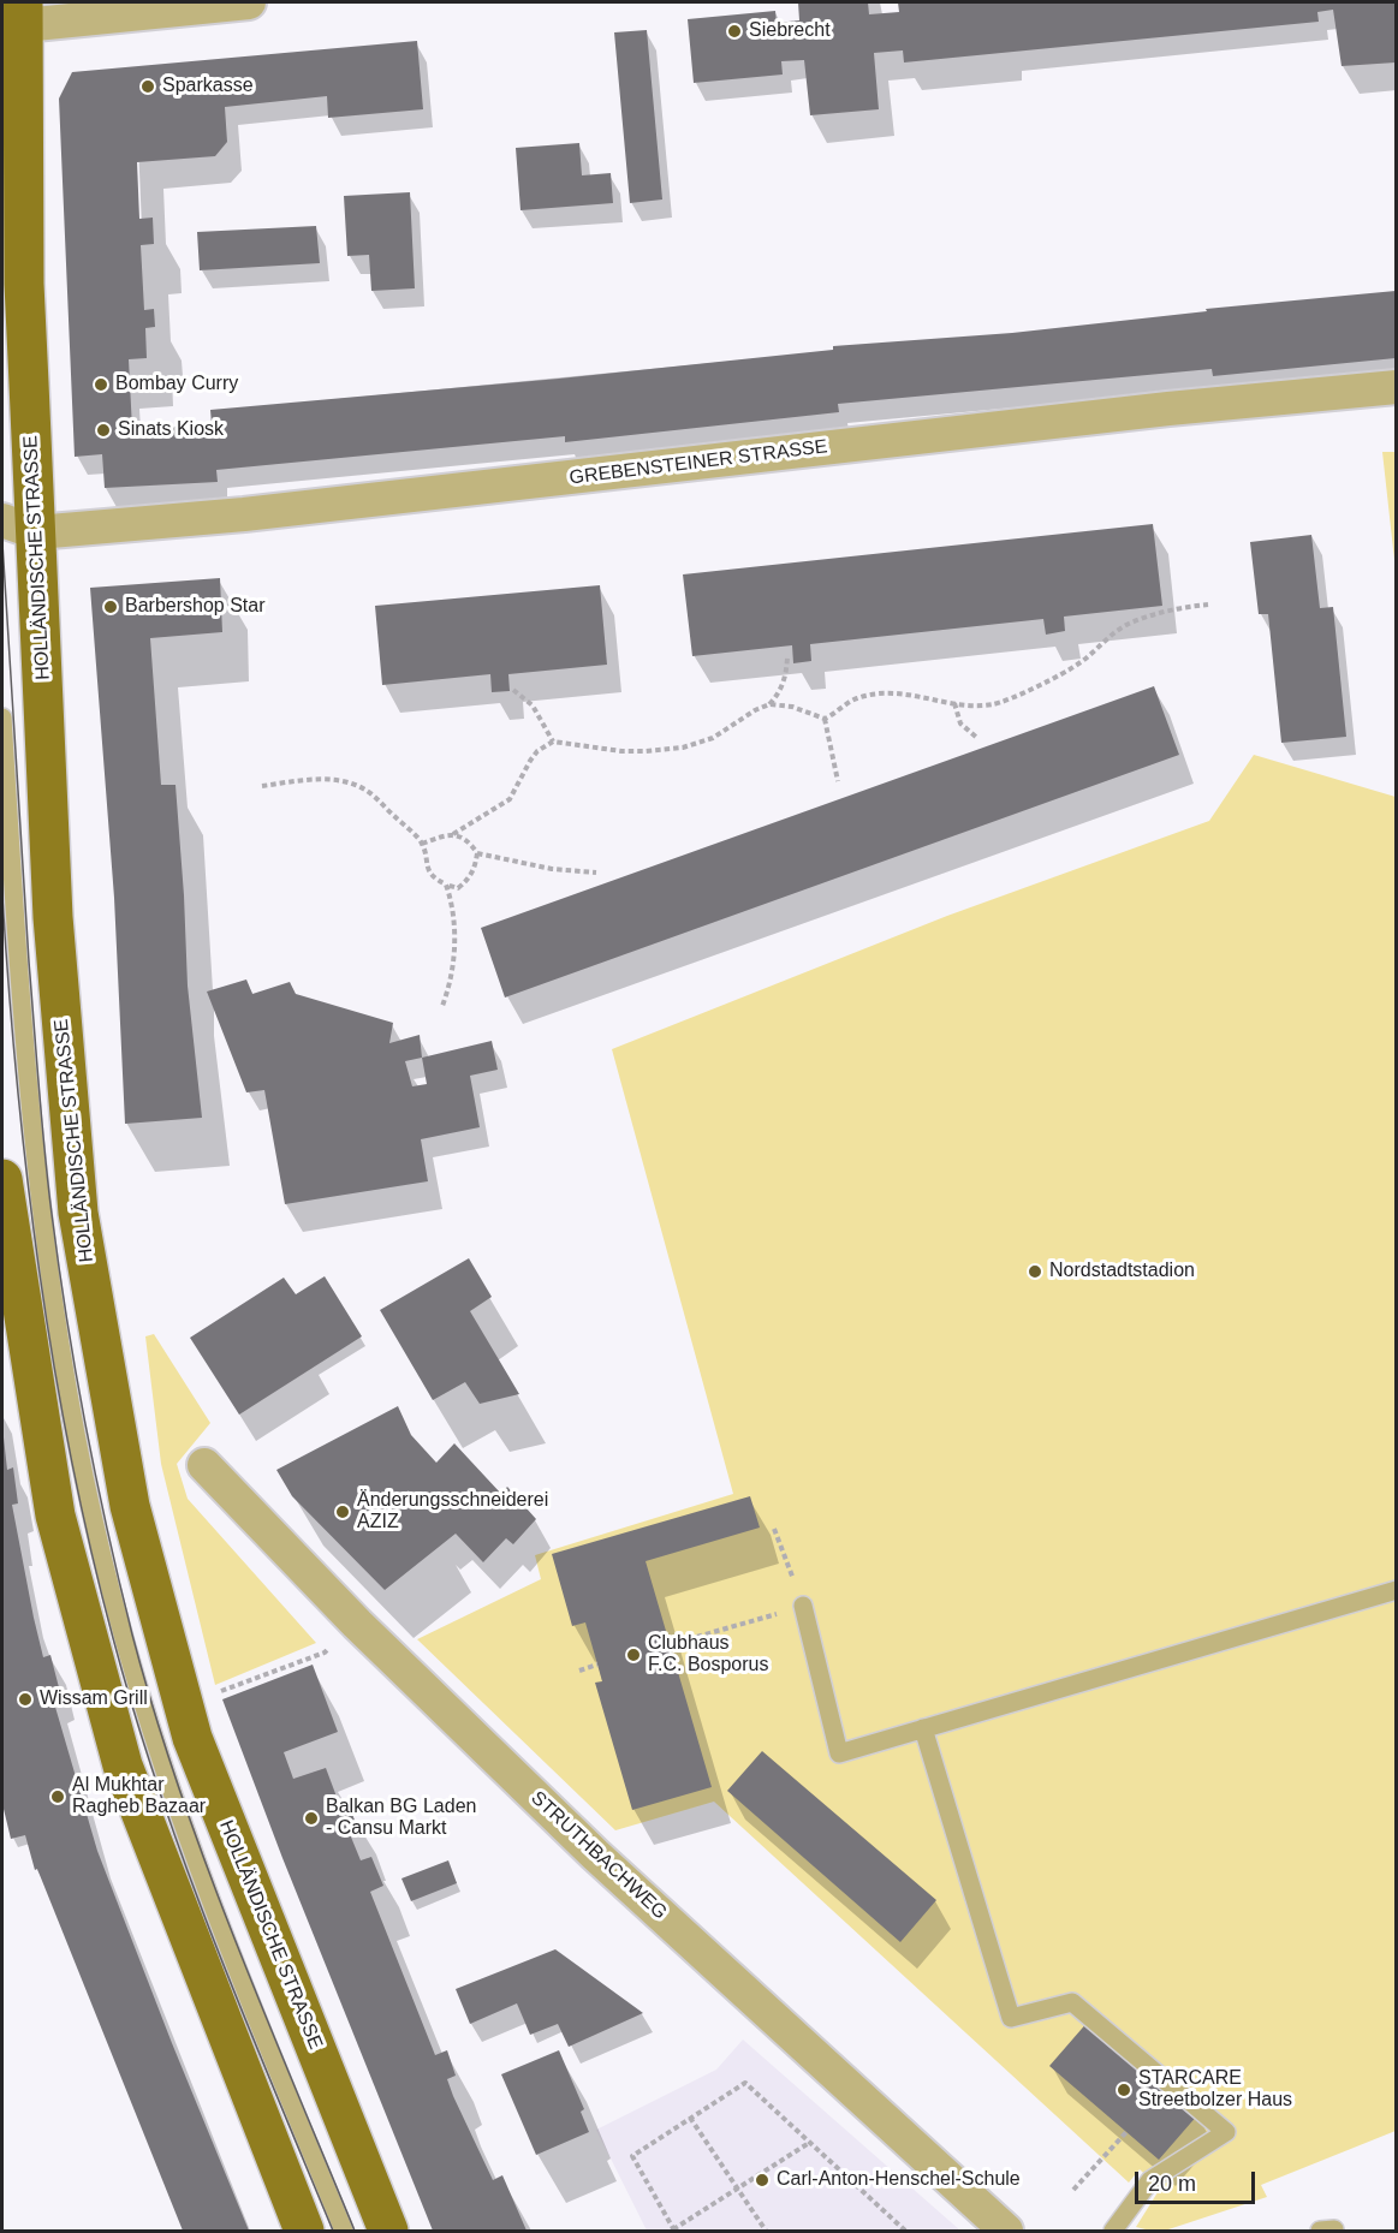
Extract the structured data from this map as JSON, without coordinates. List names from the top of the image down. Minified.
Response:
{"streets":{"main road":["HOLLÄNDISCHE STRASSE"],"street":["GREBENSTEINER STRASSE","STRUTHBACHWEG"]},"crossings":[["GREBENSTEINER STRASSE","HOLLÄNDISCHE STRASSE"]],"places":["Siebrecht","Sparkasse","Bombay Curry","Sinats Kiosk","Barbershop Star","Nordstadtstadion","Änderungsschneiderei AZIZ","Clubhaus F.C. Bosporus","Wissam Grill","Al Mukhtar Ragheb Bazaar","Balkan BG Laden - Cansu Markt","STARCARE Streetbolzer Haus","Carl-Anton-Henschel-Schule"],"scale_bar":"20 m"}
